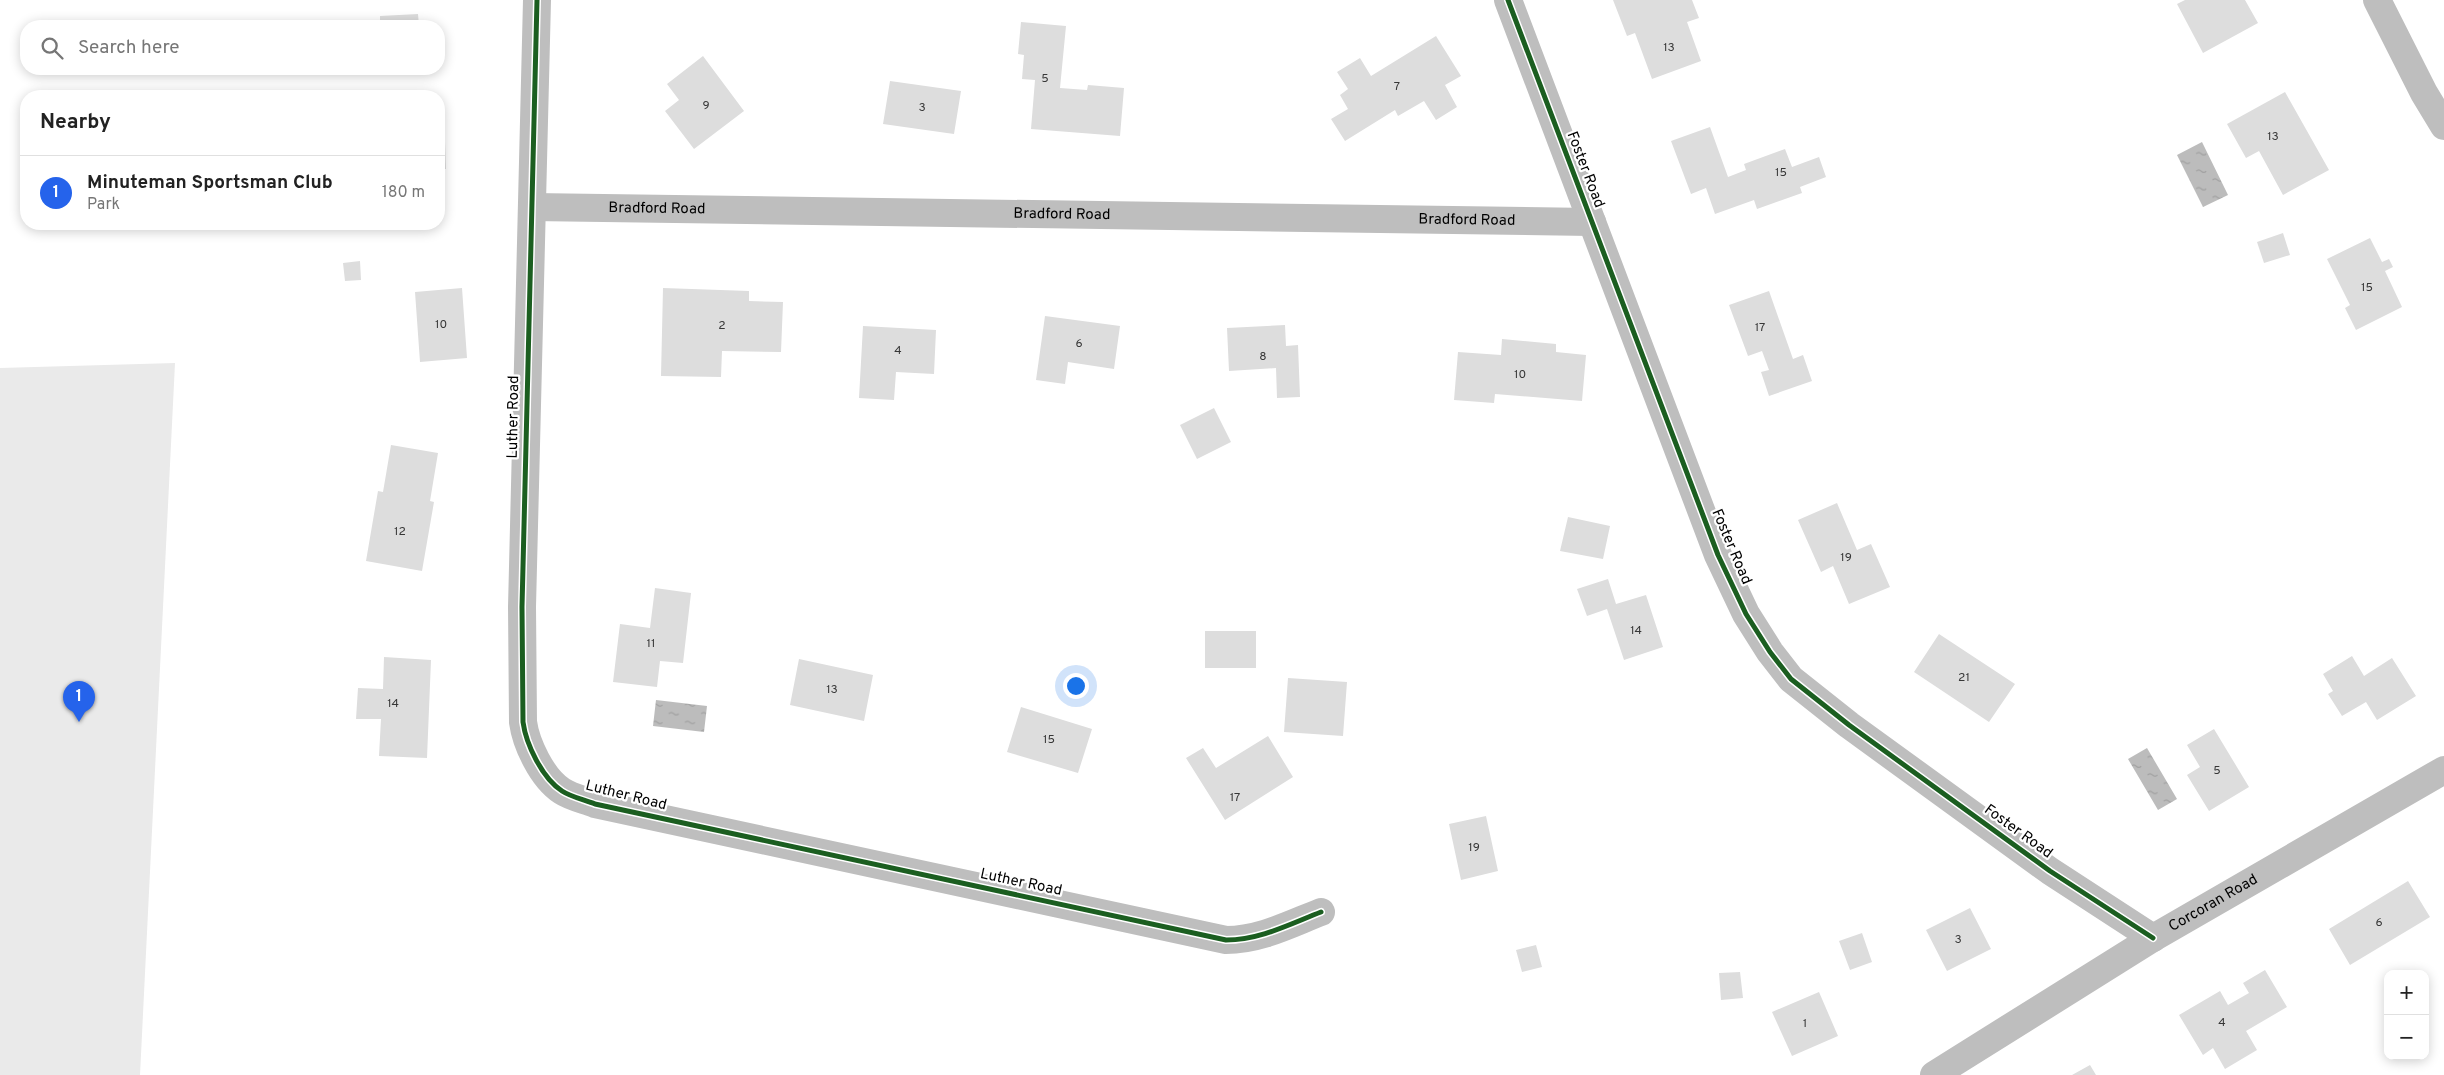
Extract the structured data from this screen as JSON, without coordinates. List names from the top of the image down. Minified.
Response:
{"streets":{"street":["Foster Road","Bradford Road","Luther Road","Corcoran Road"]},"crossings":[["Foster Road","Bradford Road"],["Foster Road","Corcoran Road"],["Bradford Road","Luther Road"]],"house_numbers":["13","5","7","9","3","13","15","15","10","2","17","6","4","8","10","12","19","14","11","21","13","14","15","5","17","19","6","3","4","1"],"page":{"search":"Search here","heading":"Nearby","list":[{"mark":"1","name":"Minuteman Sportsman Club","note":"Park","value":"180 m"}],"pins":"1","map_buttons":["+","−"]}}
